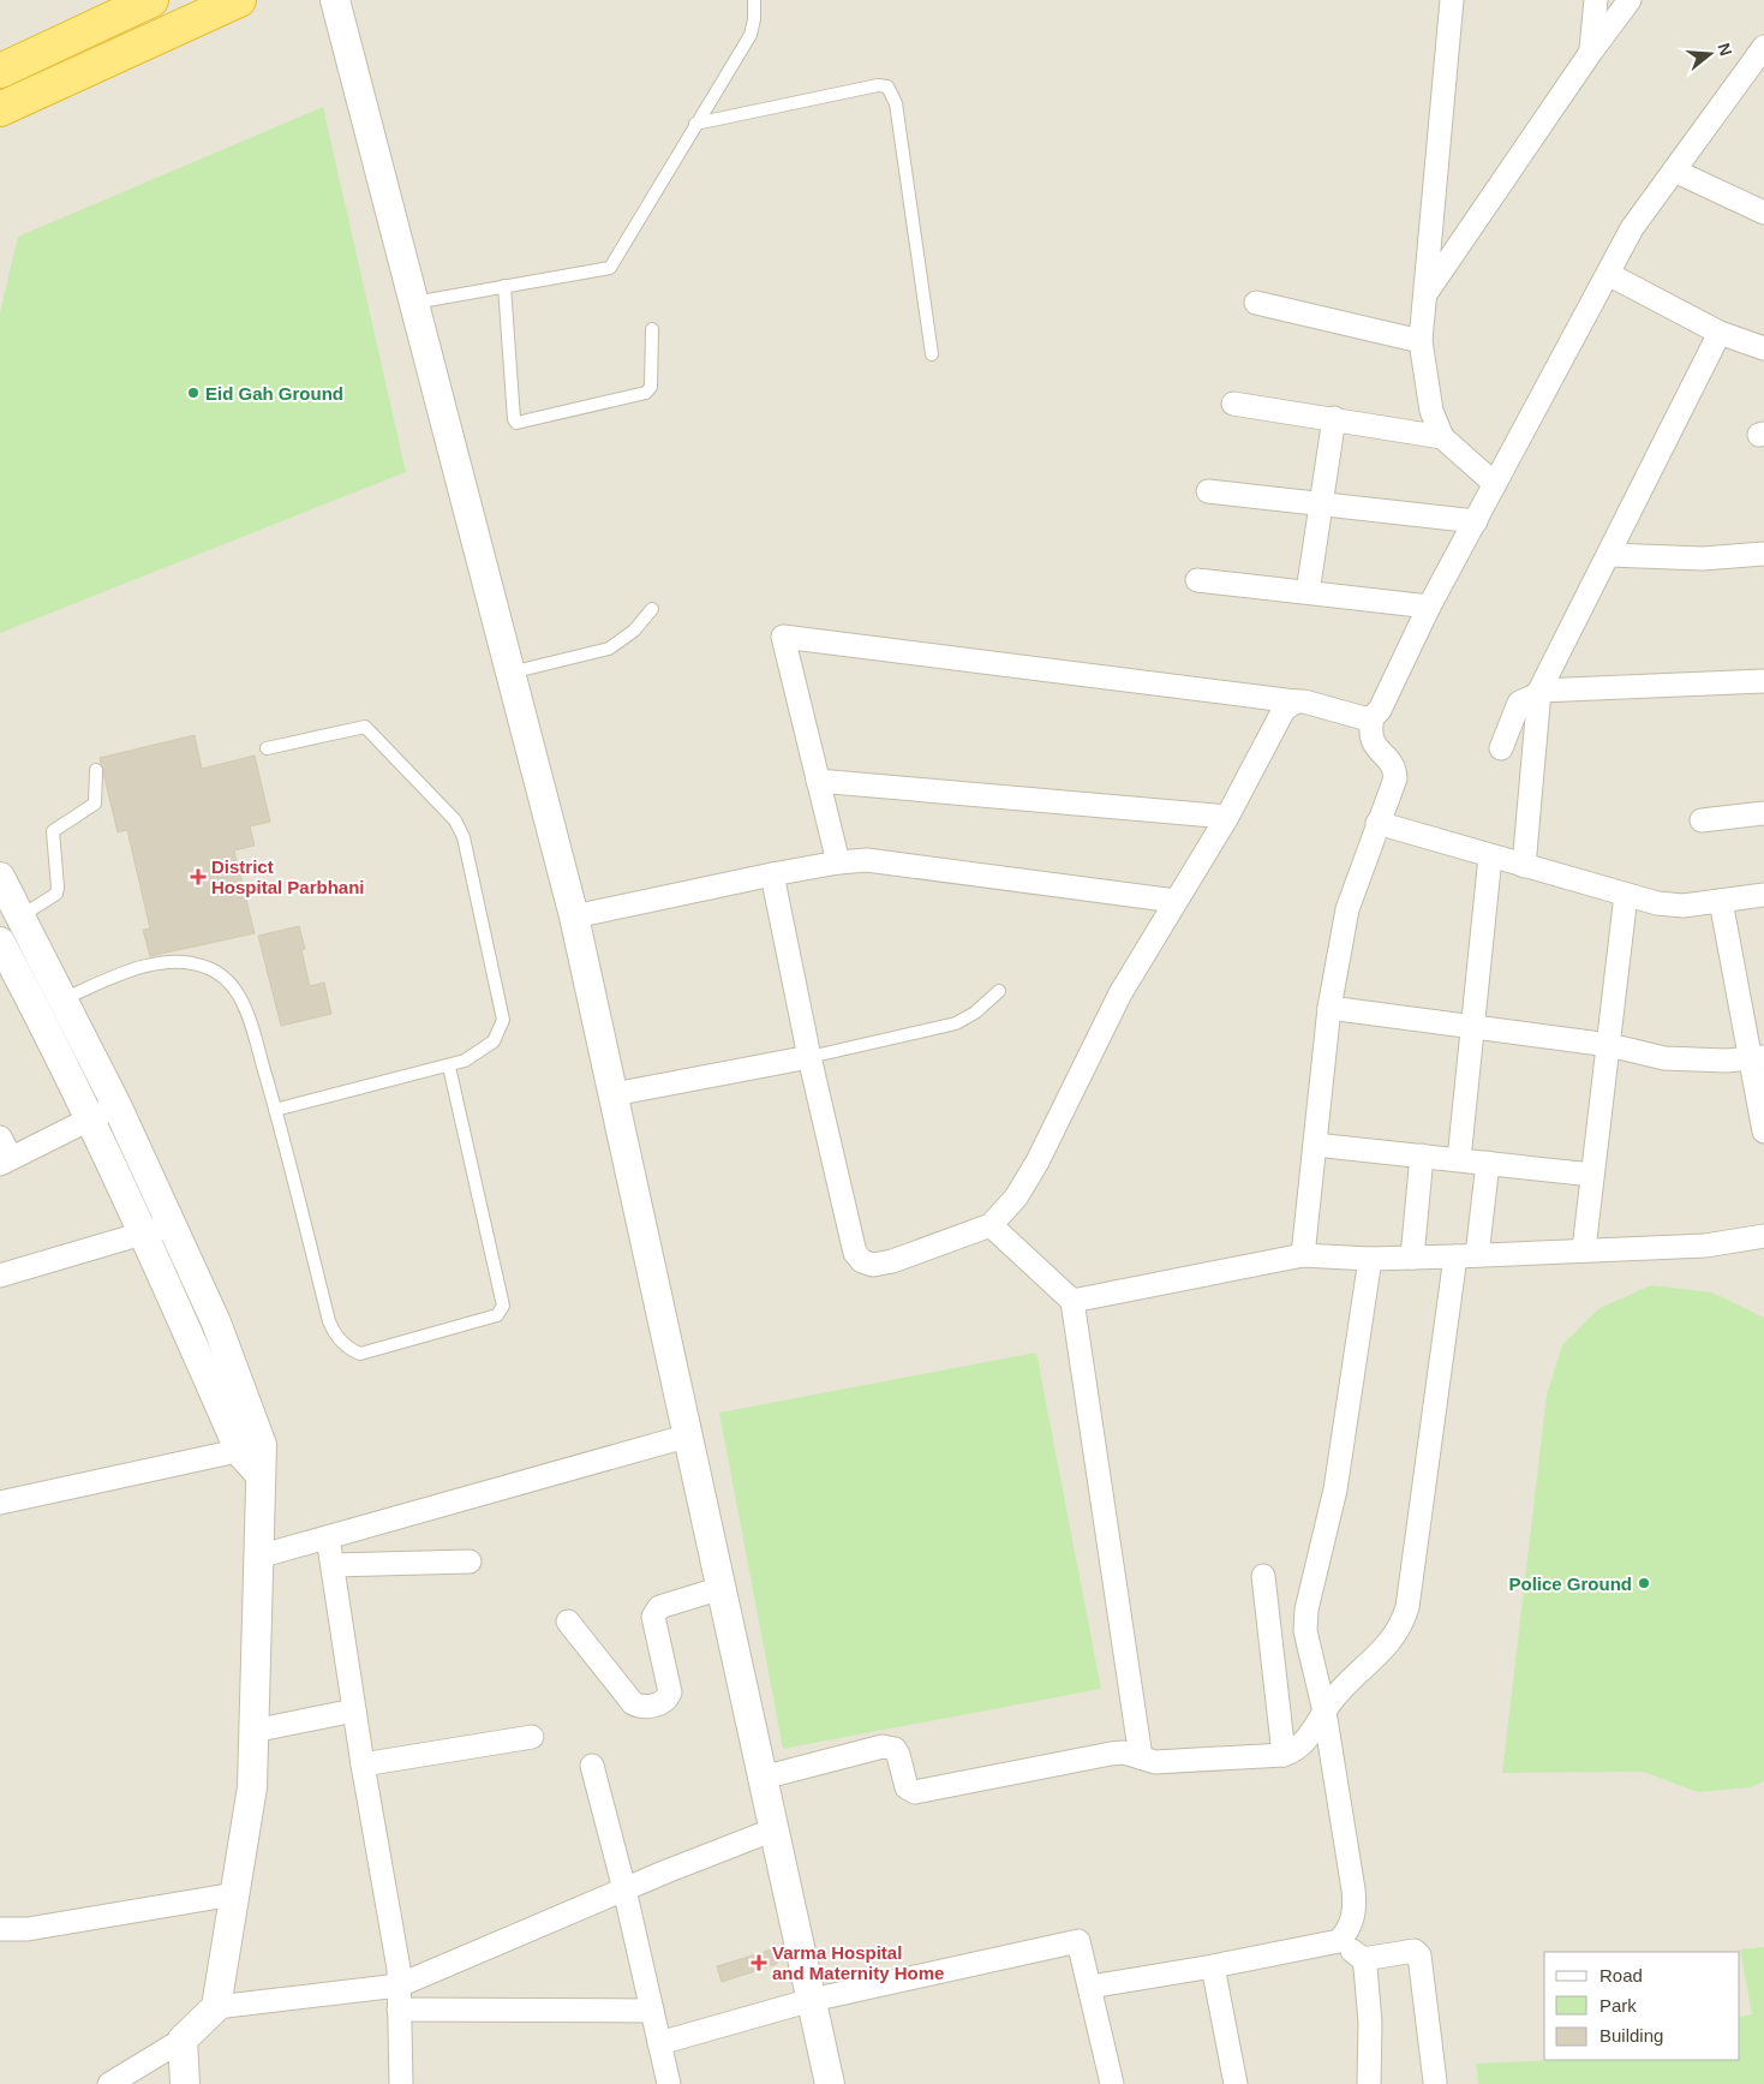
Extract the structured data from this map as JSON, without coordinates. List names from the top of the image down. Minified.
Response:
{"places":{"other":["Eid Gah Ground","Police Ground"],"health":["District Hospital Parbhani","Varma Hospital and Maternity Home"]},"legend":["Road","Park","Building"],"north":"right"}
